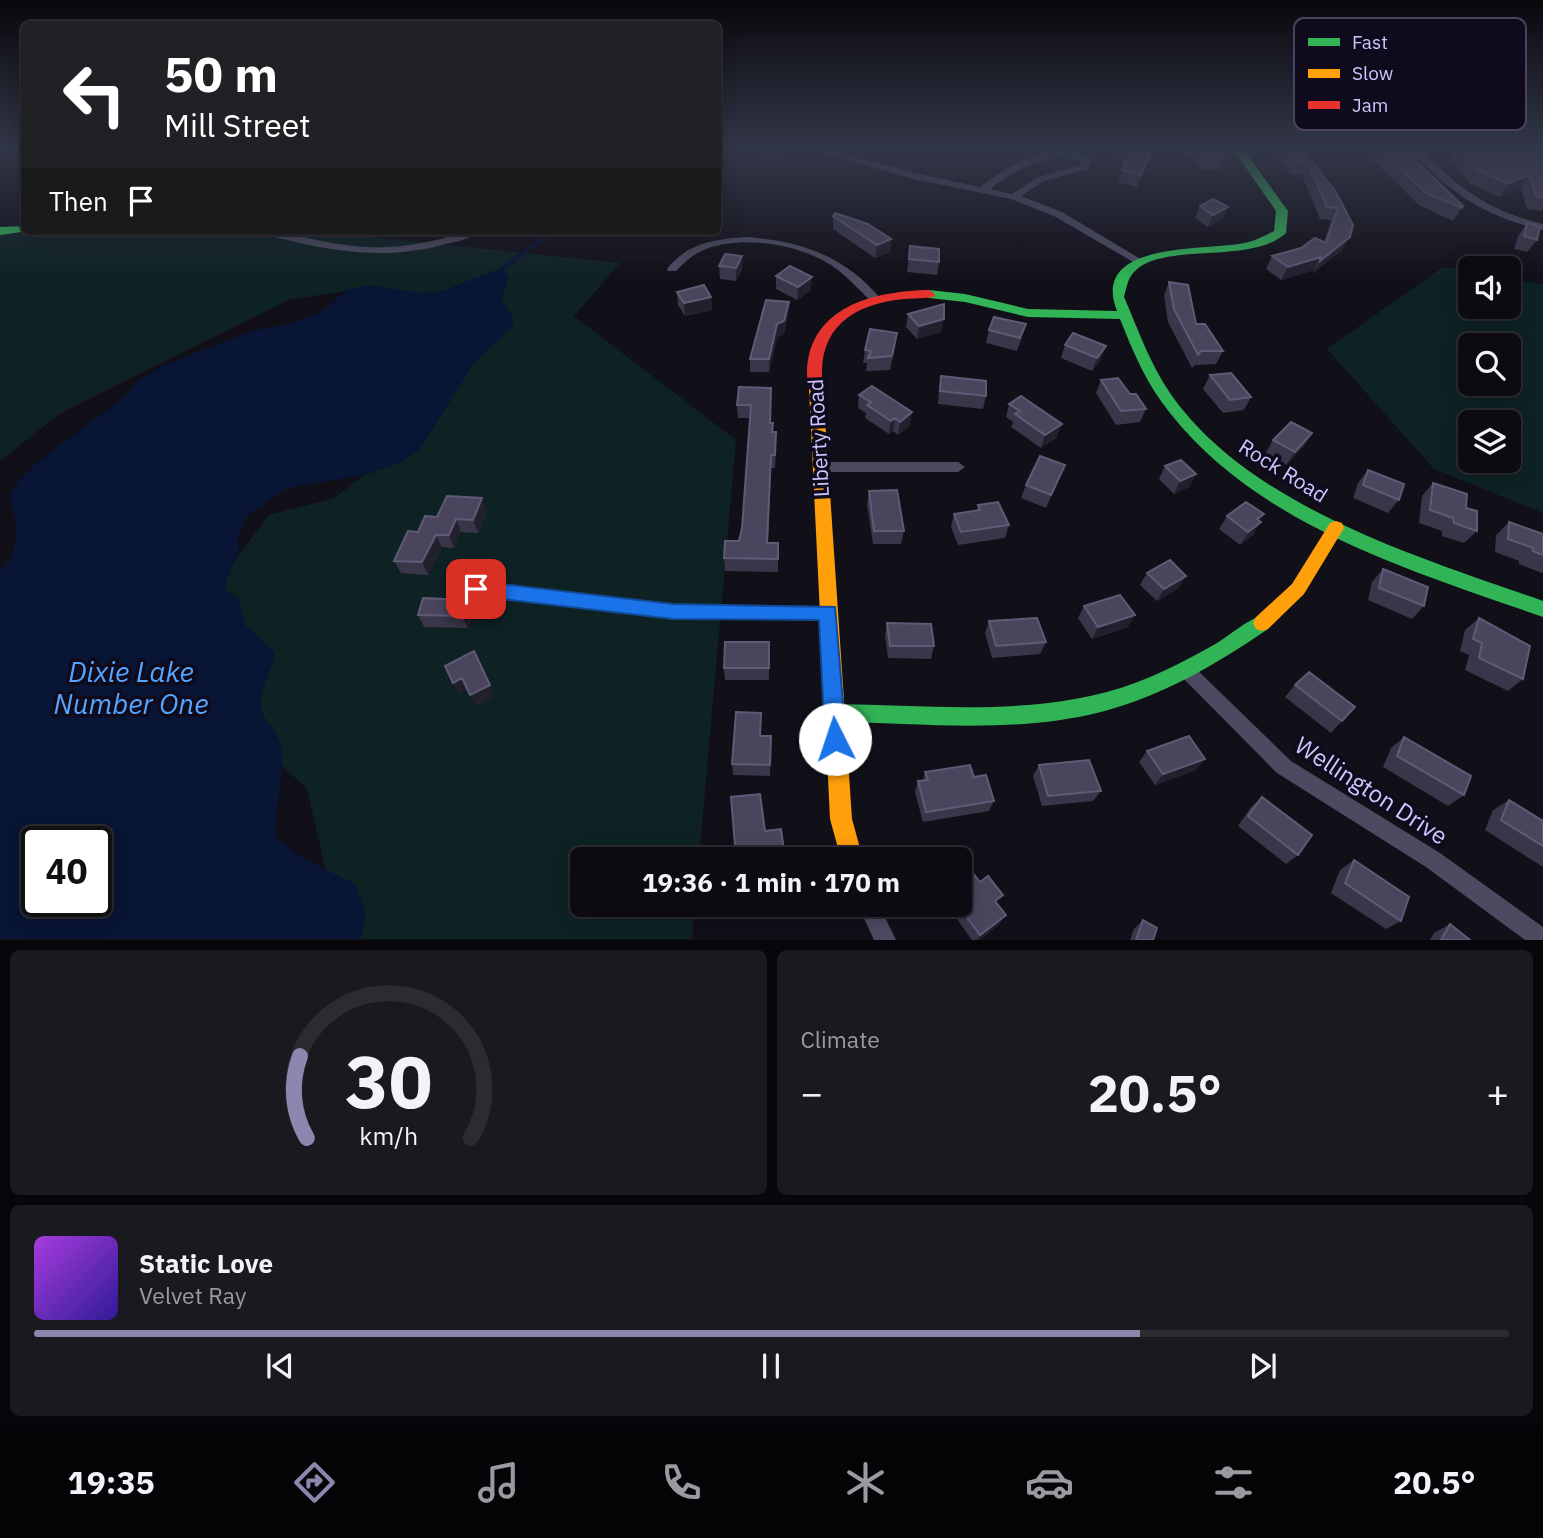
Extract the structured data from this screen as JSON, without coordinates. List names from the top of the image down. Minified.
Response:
{"streets":{"street":["Liberty Road","Rock Road","Wellington Drive"]},"crossings":[["Liberty Road","Rock Road"]],"water":["Dixie Lake Number One"],"legend":["Fast","Slow","Jam"],"page":{"turn":["50 m","Mill Street"],"then":"Then","limit":"40","trip":"19:36 · 1 min · 170 m","tile":"Climate","heat":["−","20.5°","+"],"song":["Static Love","Velvet Ray"],"tabs":["19:35","20.5°"],"gauge":["30","km/h"]}}
